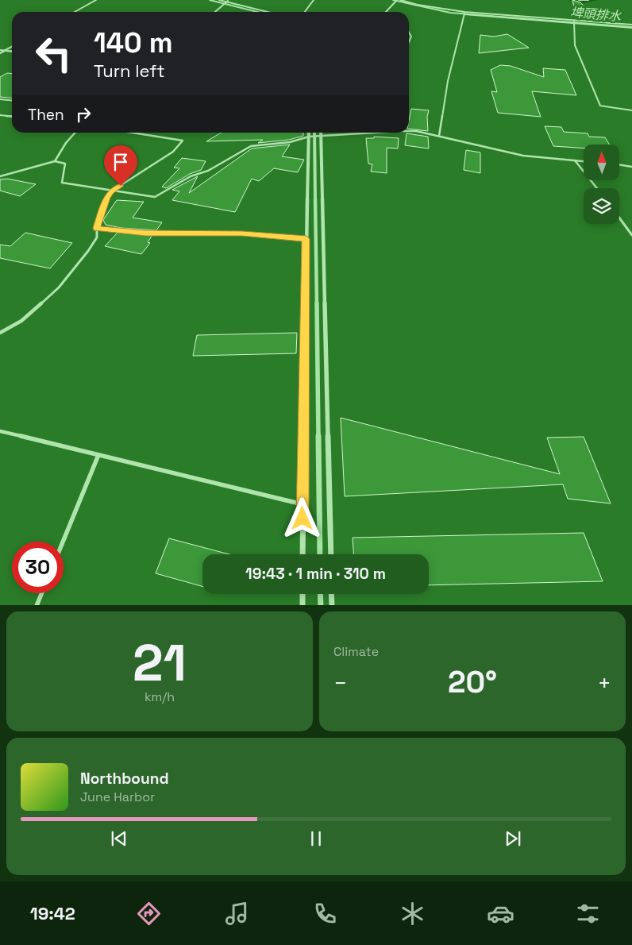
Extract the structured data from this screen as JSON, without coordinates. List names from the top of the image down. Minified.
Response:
{"water":["埤頭排水"],"north":"top","page":{"turn":["140 m","Turn left"],"then":"Then","limit":"30","trip":"19:43 · 1 min · 310 m","tile":[["21","km/h"],"Climate"],"heat":["−","20°","+"],"song":["Northbound","June Harbor"],"tabs":"19:42"}}
